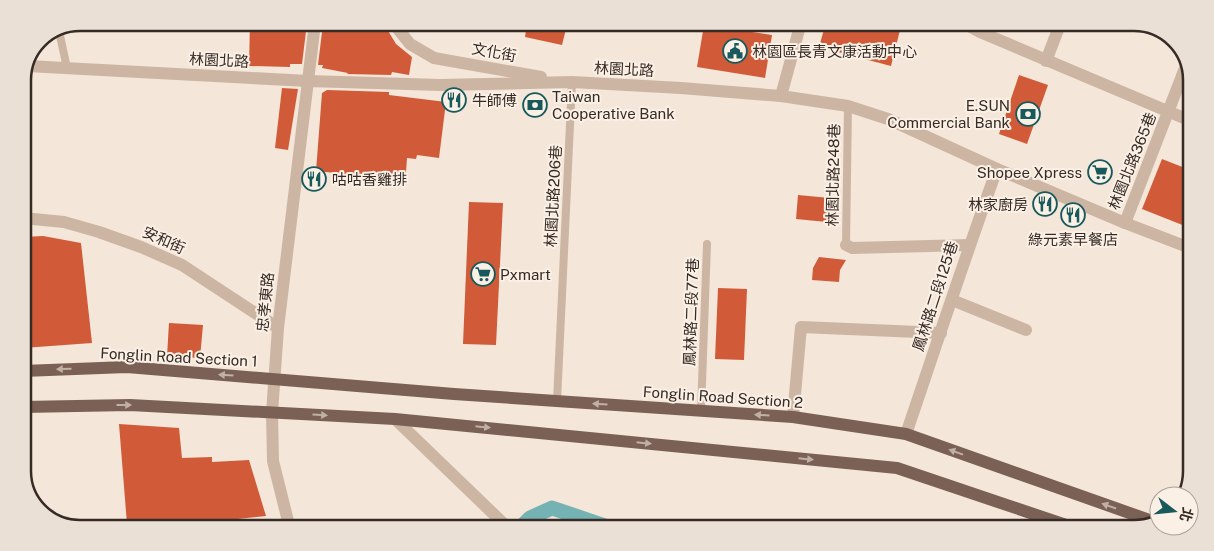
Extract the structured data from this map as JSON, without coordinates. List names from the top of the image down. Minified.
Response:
{"streets":{"main road":["Fonglin Road Section 1","Fonglin Road Section 2"],"street":["文化街","林園北路","林園北路365巷","安和街","鳳林路二段125巷","忠孝東路"],"lane":["林園北路248巷","林園北路206巷","鳳林路二段77巷"]},"crossings":[["文化街","林園北路"],["文化街","林園北路206巷"],["林園北路","林園北路365巷"],["林園北路","林園北路248巷"],["林園北路","林園北路206巷"],["林園北路","鳳林路二段125巷"],["林園北路","忠孝東路"],["林園北路206巷","Fonglin Road Section 2"],["安和街","忠孝東路"],["鳳林路二段125巷","Fonglin Road Section 2"],["忠孝東路","Fonglin Road Section 1"],["忠孝東路","Fonglin Road Section 2"],["鳳林路二段77巷","Fonglin Road Section 2"],["Fonglin Road Section 1","Fonglin Road Section 2"]],"places":{"public building":["林園區長青文康活動中心"],"restaurant":["牛師傅","咕咕香雞排","林家廚房","綠元素早餐店"],"bank":["Taiwan Cooperative Bank","E.SUN Commercial Bank"],"supermarket":["Shopee Xpress","Pxmart"]},"north":"right"}
